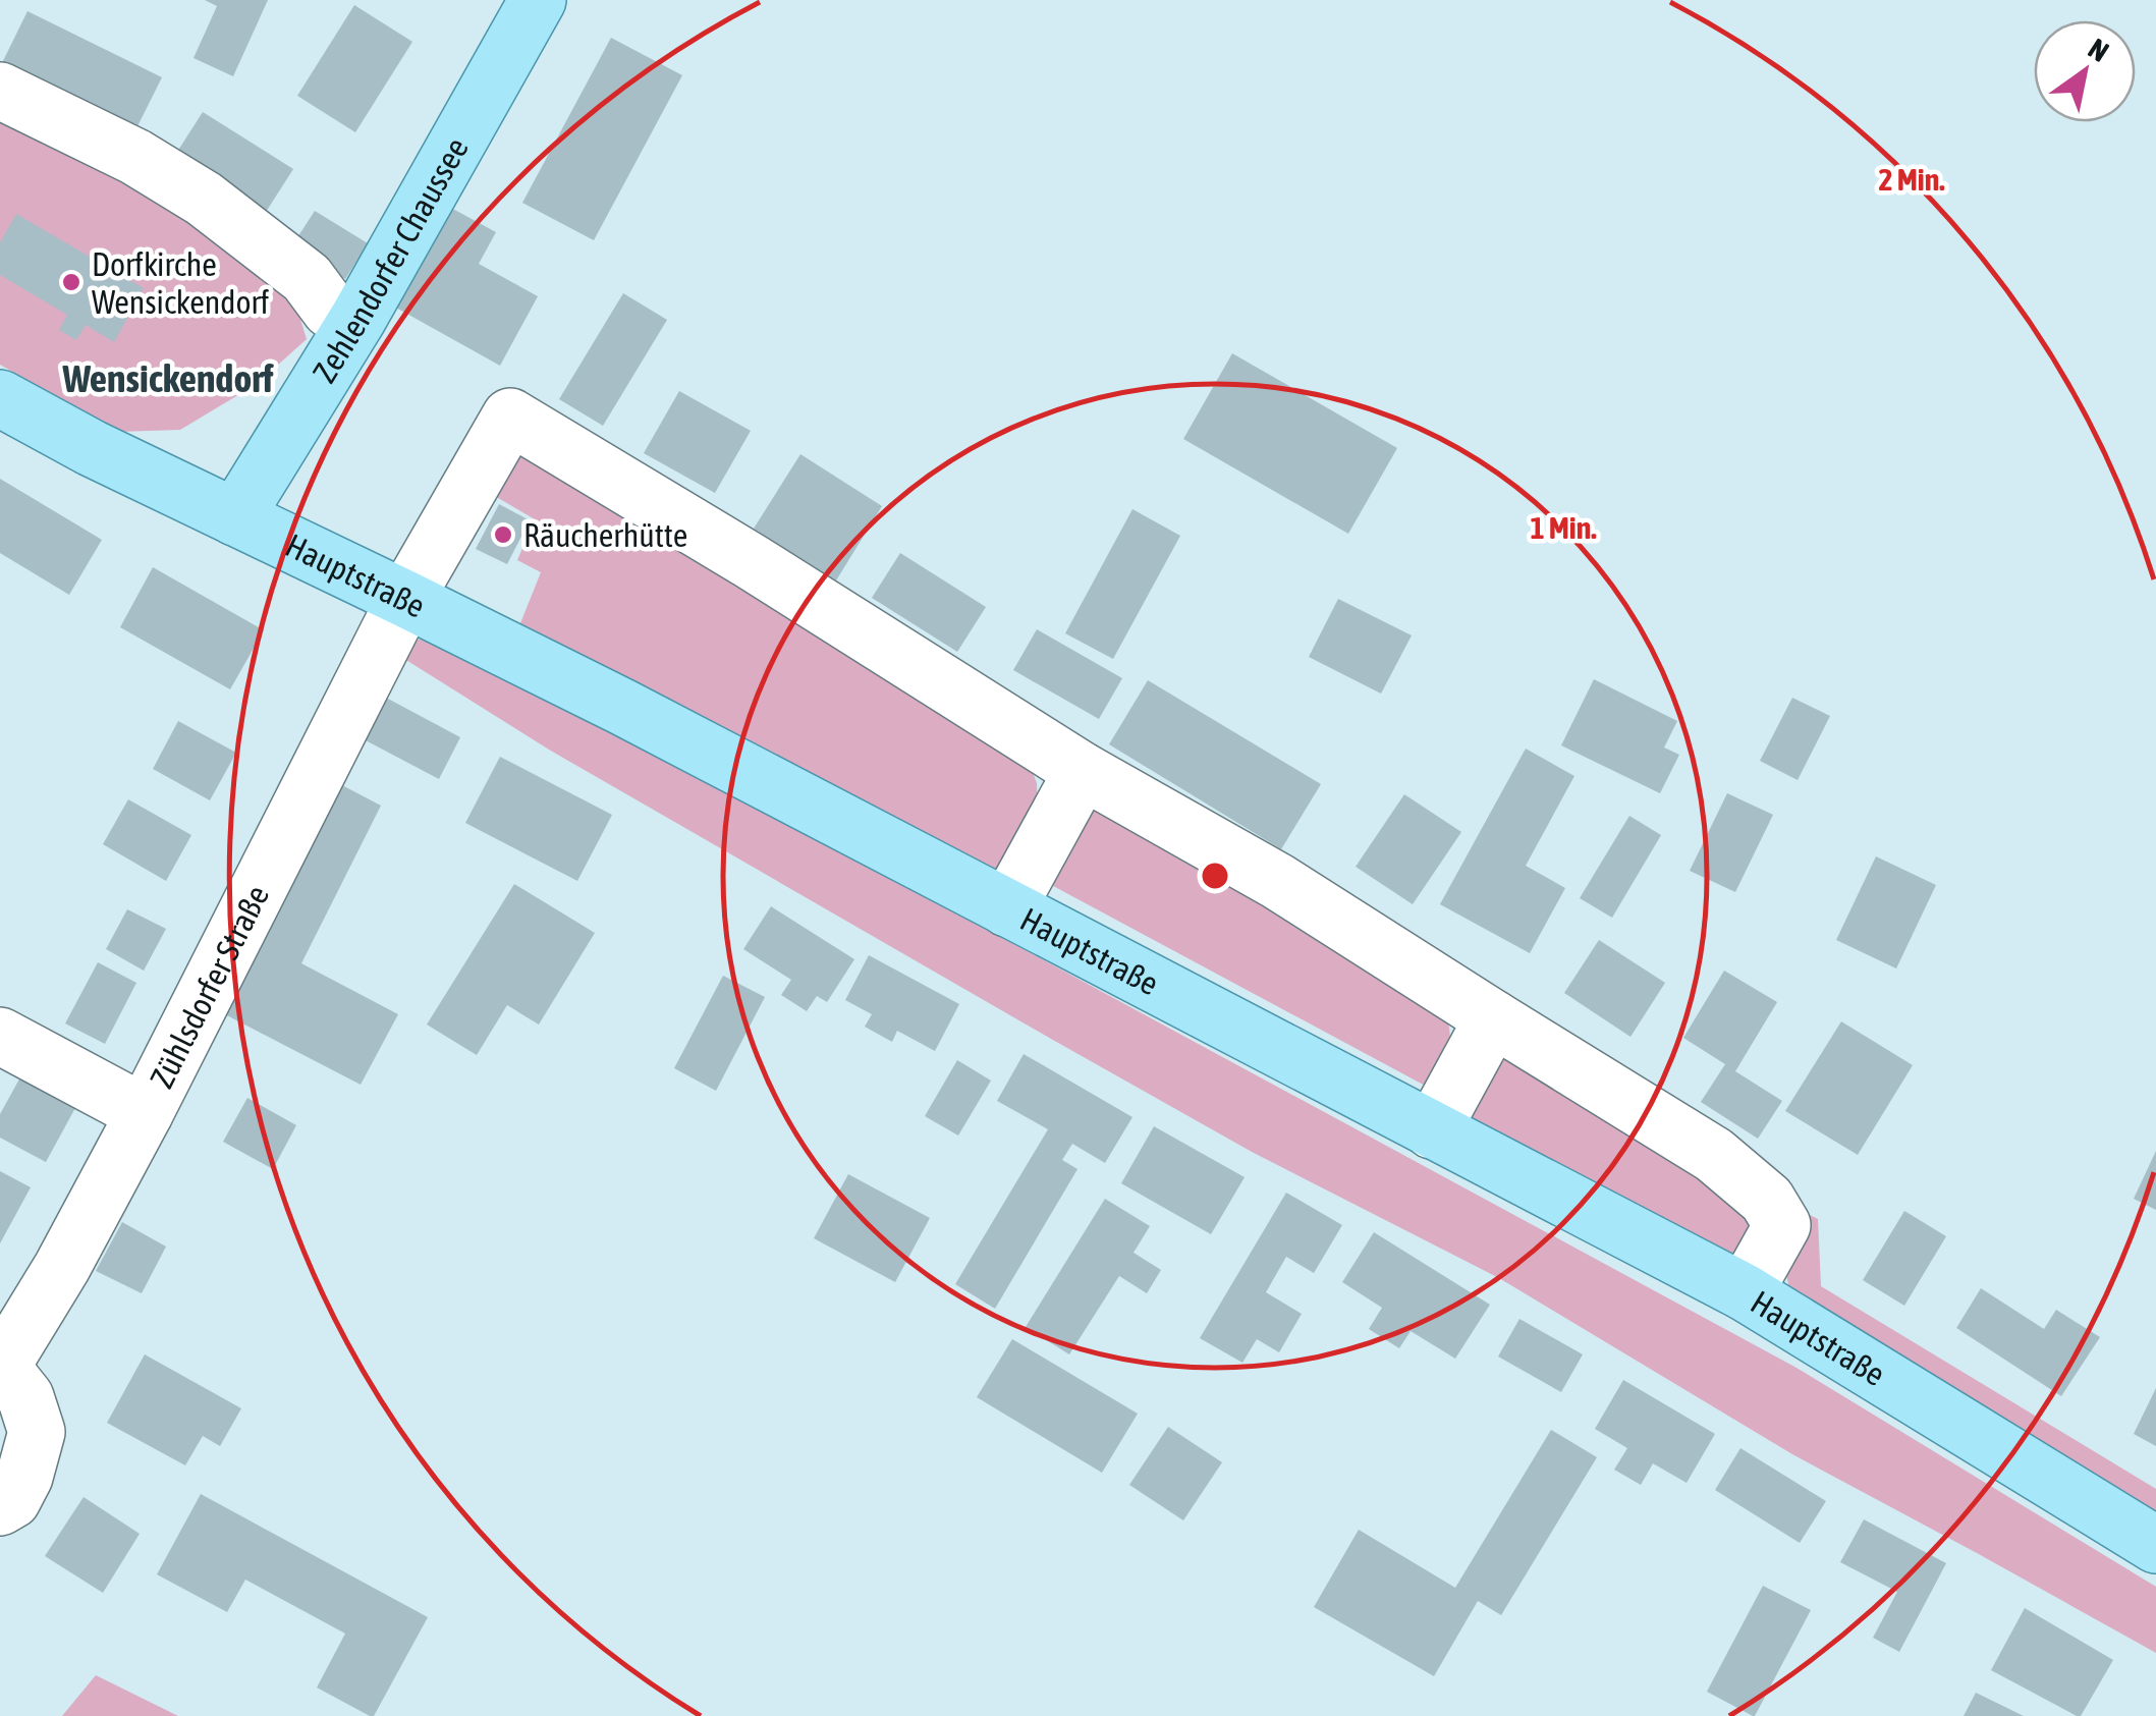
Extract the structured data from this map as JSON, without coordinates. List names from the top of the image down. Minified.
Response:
{"streets":{"main road":["Zehlendorfer Chaussee","Hauptstraße"],"street":["Zühlsdorfer Straße"]},"crossings":[["Zehlendorfer Chaussee","Hauptstraße"],["Hauptstraße","Zühlsdorfer Straße"]],"districts":["Wensickendorf"],"places":["Dorfkirche Wensickendorf","Räucherhütte"],"north":"top right","rings":["2 Min.","1 Min."]}
